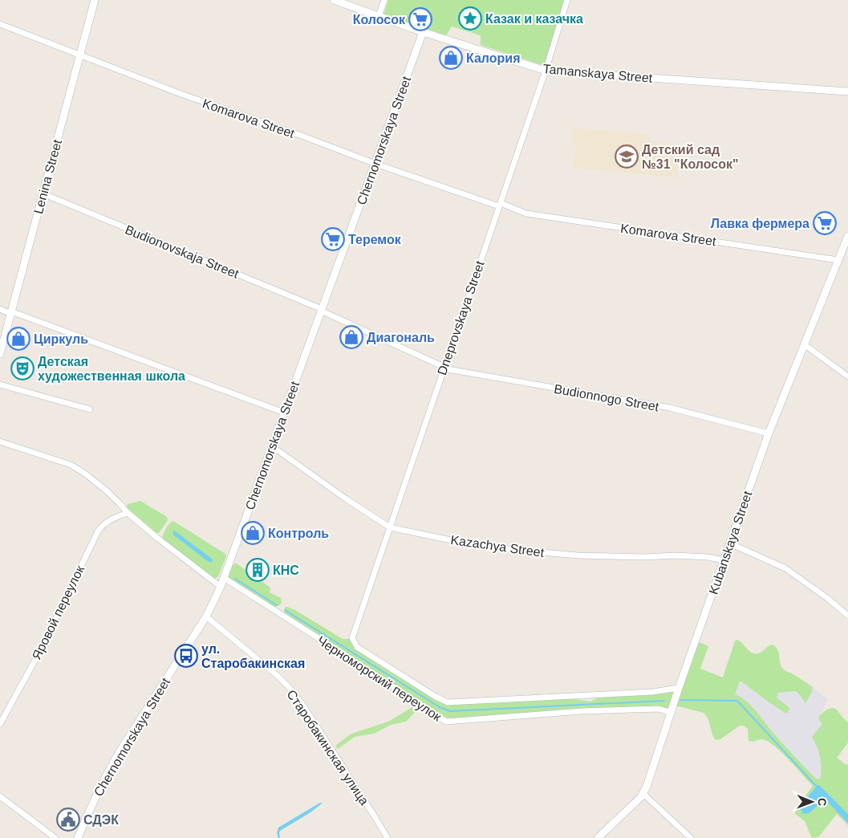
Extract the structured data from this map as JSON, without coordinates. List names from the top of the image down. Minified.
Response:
{"streets":{"street":["Tamanskaya Street","Komarova Street","Chernomorskaya Street","Lenina Street","Budionovskaja Street","Dneprovskaya Street","Budionnogo Street","Kubanskaya Street","Kazachya Street","Яровой переулок","Черноморский переулок","Старобакинская улица"]},"crossings":[["Tamanskaya Street","Chernomorskaya Street"],["Tamanskaya Street","Dneprovskaya Street"],["Komarova Street","Chernomorskaya Street"],["Komarova Street","Lenina Street"],["Komarova Street","Dneprovskaya Street"],["Komarova Street","Kubanskaya Street"],["Chernomorskaya Street","Budionovskaja Street"],["Chernomorskaya Street","Kazachya Street"],["Chernomorskaya Street","Черноморский переулок"],["Chernomorskaya Street","Старобакинская улица"],["Lenina Street","Budionovskaja Street"],["Budionovskaja Street","Dneprovskaya Street"],["Budionovskaja Street","Budionnogo Street"],["Dneprovskaya Street","Budionnogo Street"],["Dneprovskaya Street","Kubanskaya Street"],["Dneprovskaya Street","Kazachya Street"],["Budionnogo Street","Kubanskaya Street"],["Kubanskaya Street","Kazachya Street"],["Kubanskaya Street","Черноморский переулок"]],"places":{"place":["Казак и казачка"],"supermarket":["Колосок","Лавка фермера","Теремок"],"shop":["Калория","Диагональ","Циркуль","Контроль"],"school or university":["Детский сад №31 \"Колосок\""],"theatre":["Детская художественная школа"],"building":["КНС"],"bus stop":["ул. Старобакинская"],"public building":["СДЭК"]},"north":"right"}
